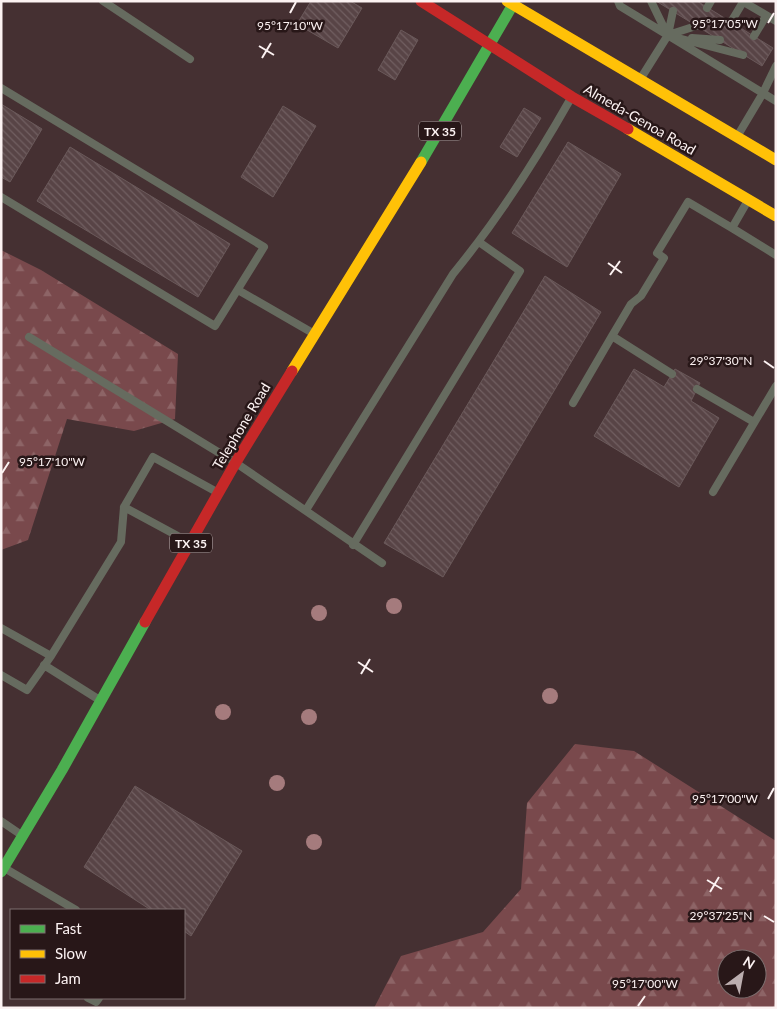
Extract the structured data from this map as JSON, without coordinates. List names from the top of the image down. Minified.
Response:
{"streets":{"main road":["Almeda-Genoa Road","TX 35","Telephone Road"]},"crossings":[["Almeda-Genoa Road","Telephone Road"]],"legend":["Fast","Slow","Jam"],"north":"top right","coordinates":["95°17'05\"W","95°17'10\"W","29°37'30\"N","95°17'00\"W","29°37'25\"N"]}
